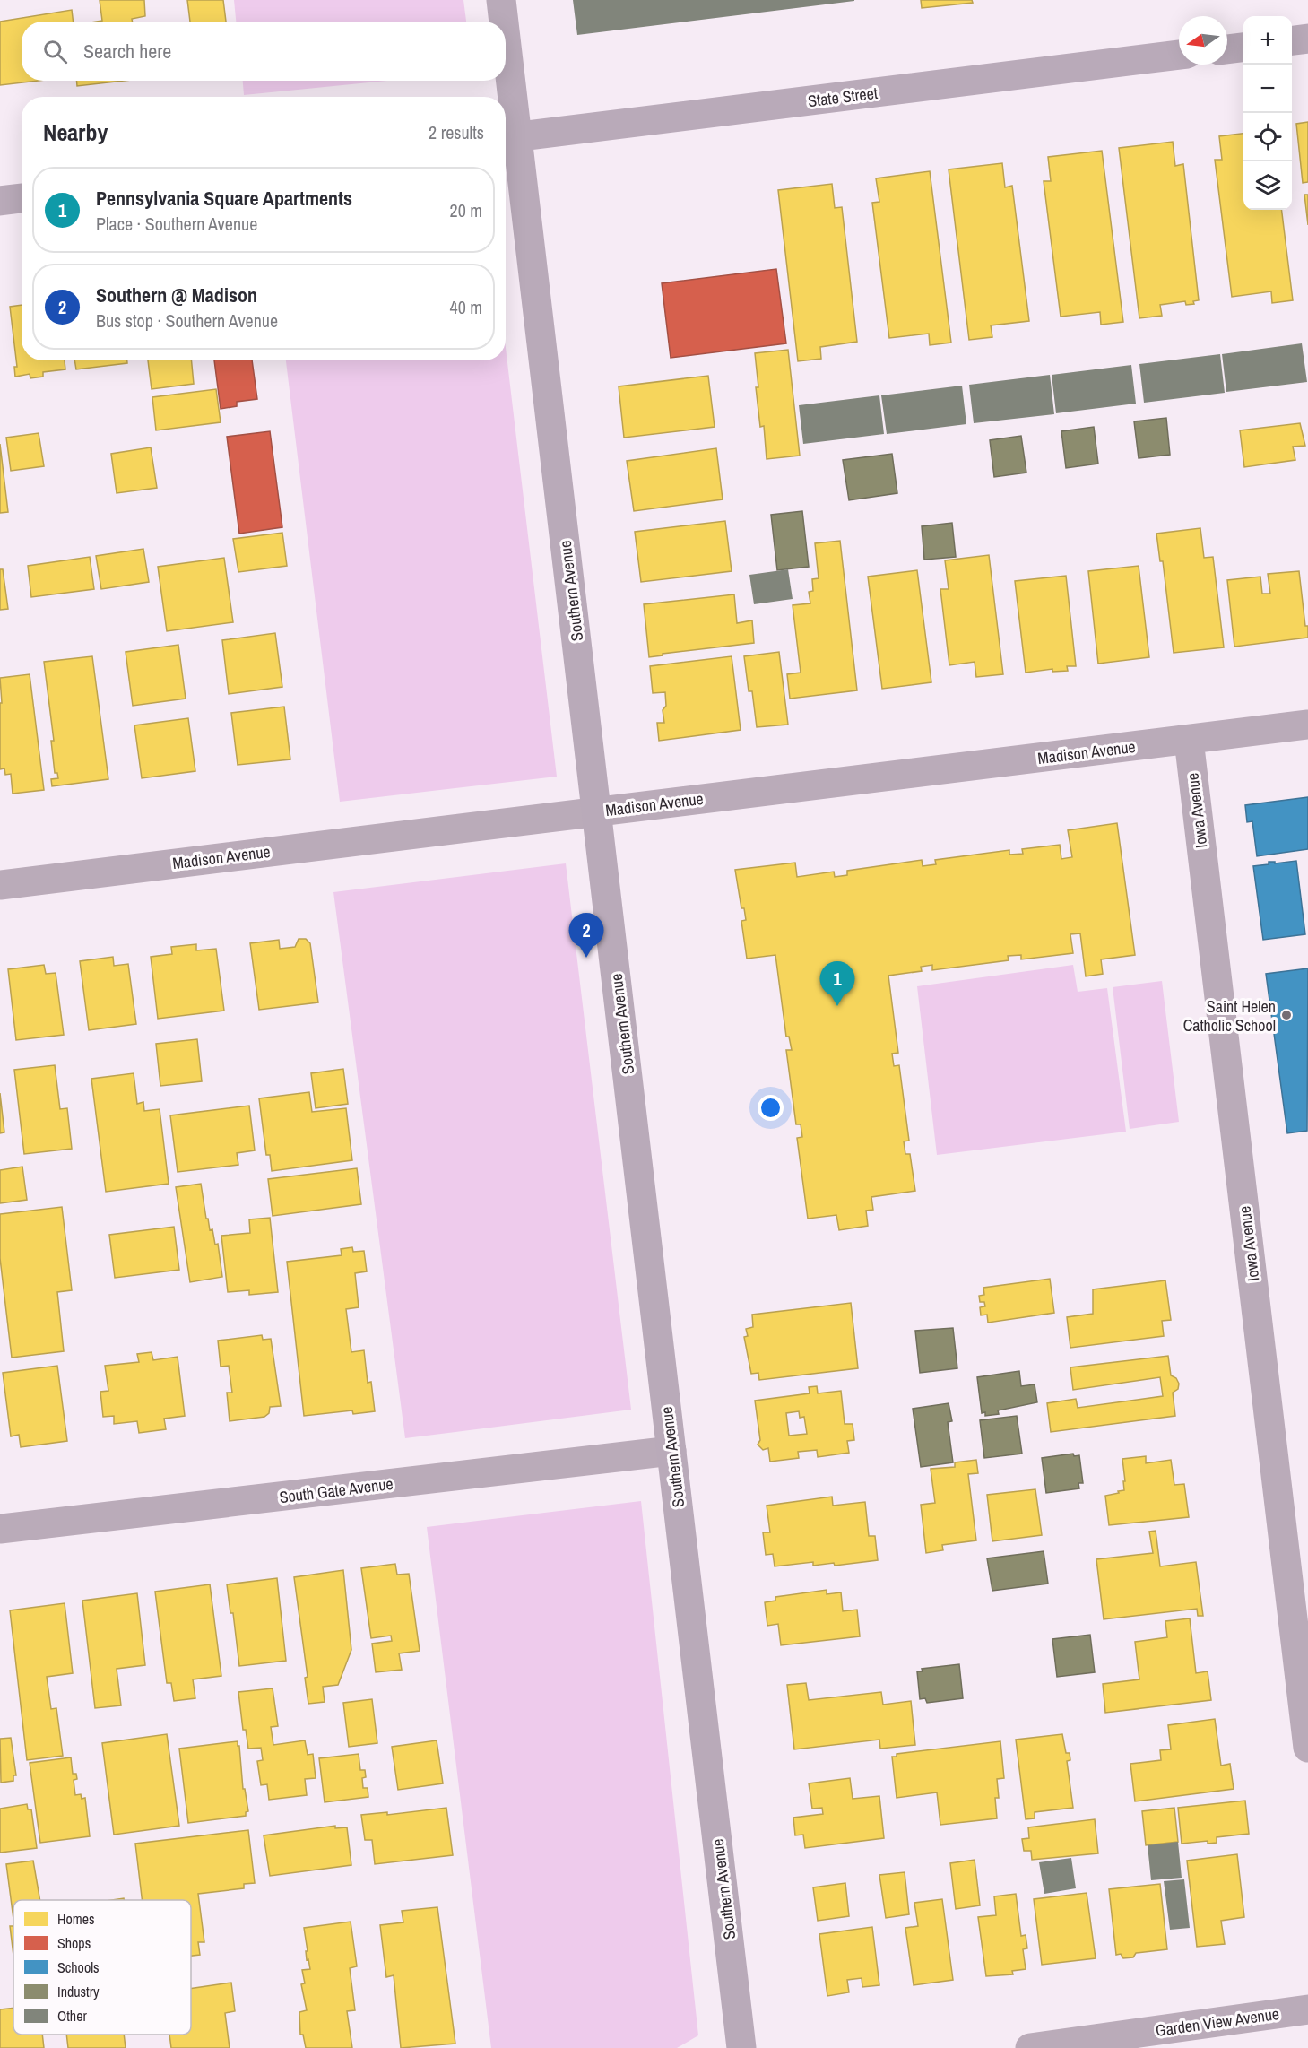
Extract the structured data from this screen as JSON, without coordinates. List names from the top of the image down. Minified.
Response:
{"streets":{"street":["State Street","Southern Avenue","Madison Avenue","Iowa Avenue","South Gate Avenue","Garden View Avenue"]},"crossings":[["State Street","Southern Avenue"],["Southern Avenue","Madison Avenue"],["Southern Avenue","South Gate Avenue"],["Madison Avenue","Iowa Avenue"]],"places":["Saint Helen Catholic School"],"legend":["Homes","Shops","Schools","Industry","Other"],"north":"left","page":{"map_buttons":["+","−"],"search":"Search here","heading":["Nearby","2 results"],"list":[{"mark":"1","name":"Pennsylvania Square Apartments","note":"Place · Southern Avenue","value":"20 m"},{"mark":"2","name":"Southern @ Madison","note":"Bus stop · Southern Avenue","value":"40 m"}],"pins":["2","1"]}}
